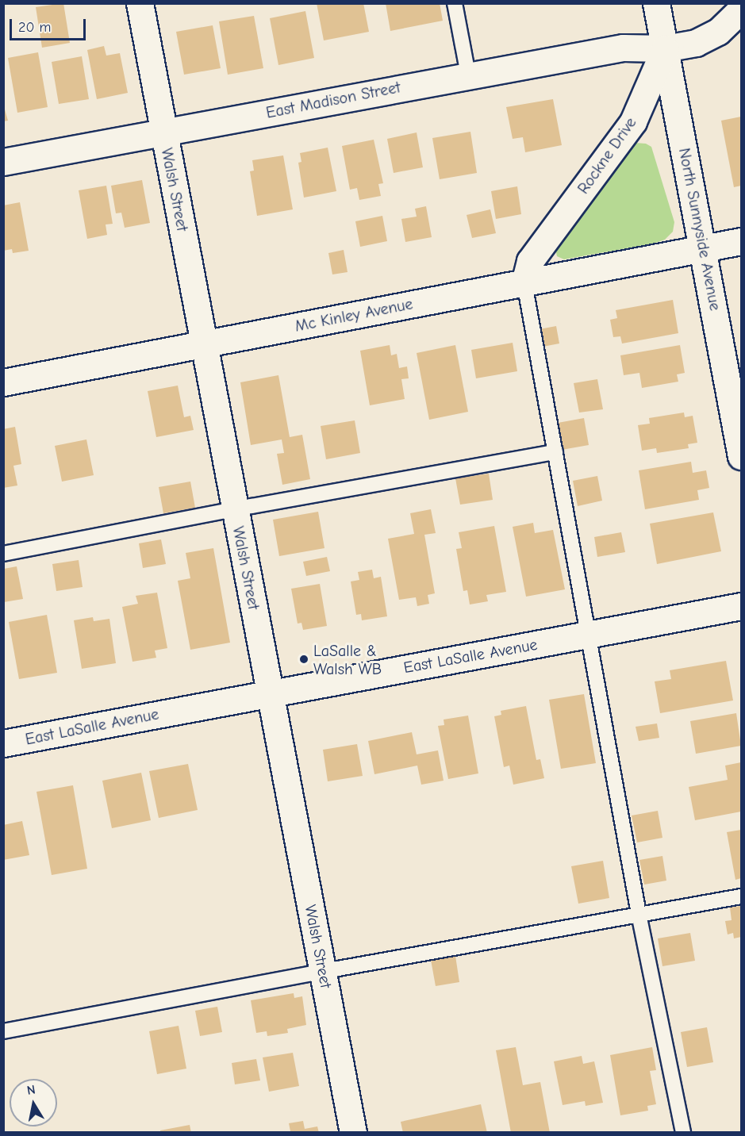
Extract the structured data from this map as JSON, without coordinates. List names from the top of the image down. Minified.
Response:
{"streets":{"street":["East Madison Street","Rockne Drive","Walsh Street","North Sunnyside Avenue","Mc Kinley Avenue","East LaSalle Avenue"]},"crossings":[["East Madison Street","Rockne Drive"],["East Madison Street","Walsh Street"],["East Madison Street","North Sunnyside Avenue"],["Rockne Drive","North Sunnyside Avenue"],["Rockne Drive","Mc Kinley Avenue"],["Walsh Street","Mc Kinley Avenue"],["Walsh Street","East LaSalle Avenue"],["North Sunnyside Avenue","Mc Kinley Avenue"]],"places":["LaSalle & Walsh WB"],"scale_bar":"20 m","north":"top"}
